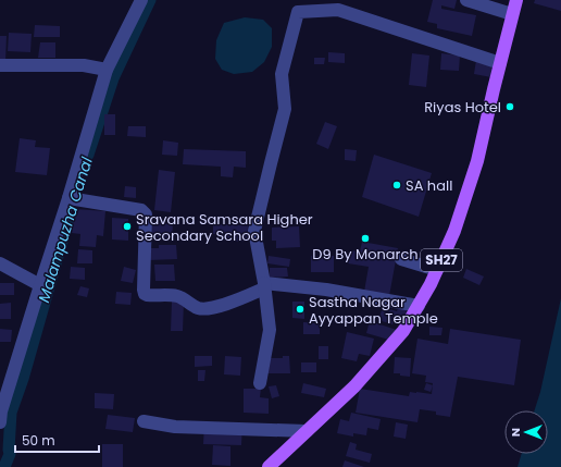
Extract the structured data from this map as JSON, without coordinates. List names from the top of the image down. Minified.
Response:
{"streets":{"main road":["SH27"]},"water":["Malampuzha Canal"],"places":["Riyas Hotel","SA hall","Sravana Samsara Higher Secondary School","D9 By Monarch","Sastha Nagar Ayyappan Temple"],"scale_bar":"50 m","north":"left"}
